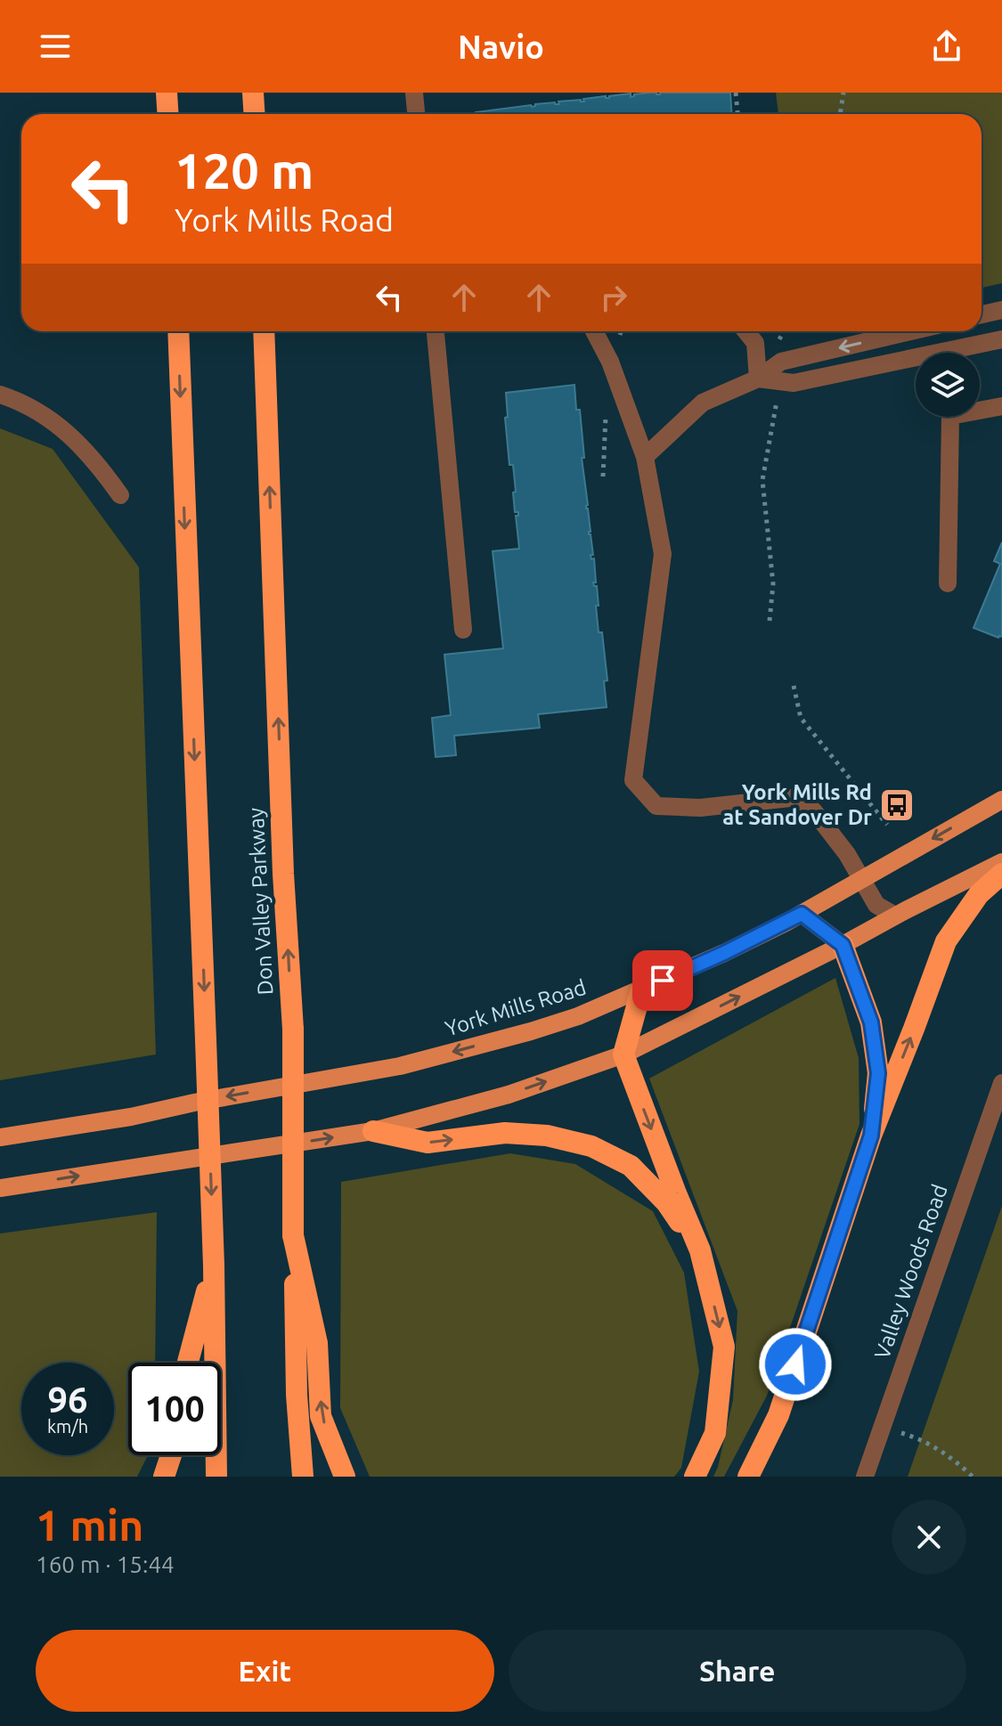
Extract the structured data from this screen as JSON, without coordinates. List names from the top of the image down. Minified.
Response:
{"streets":{"highway":["Don Valley Parkway"],"main road":["York Mills Road"],"street":["Valley Woods Road"]},"places":{"bus stop":["York Mills Rd at Sandover Dr"]},"page":{"header":"Navio","turn":["120 m","York Mills Road"],"speed":"96 km/h","limit":"100","heading":["1 min","160 m · 15:44"],"buttons":["Exit","Share"]}}
